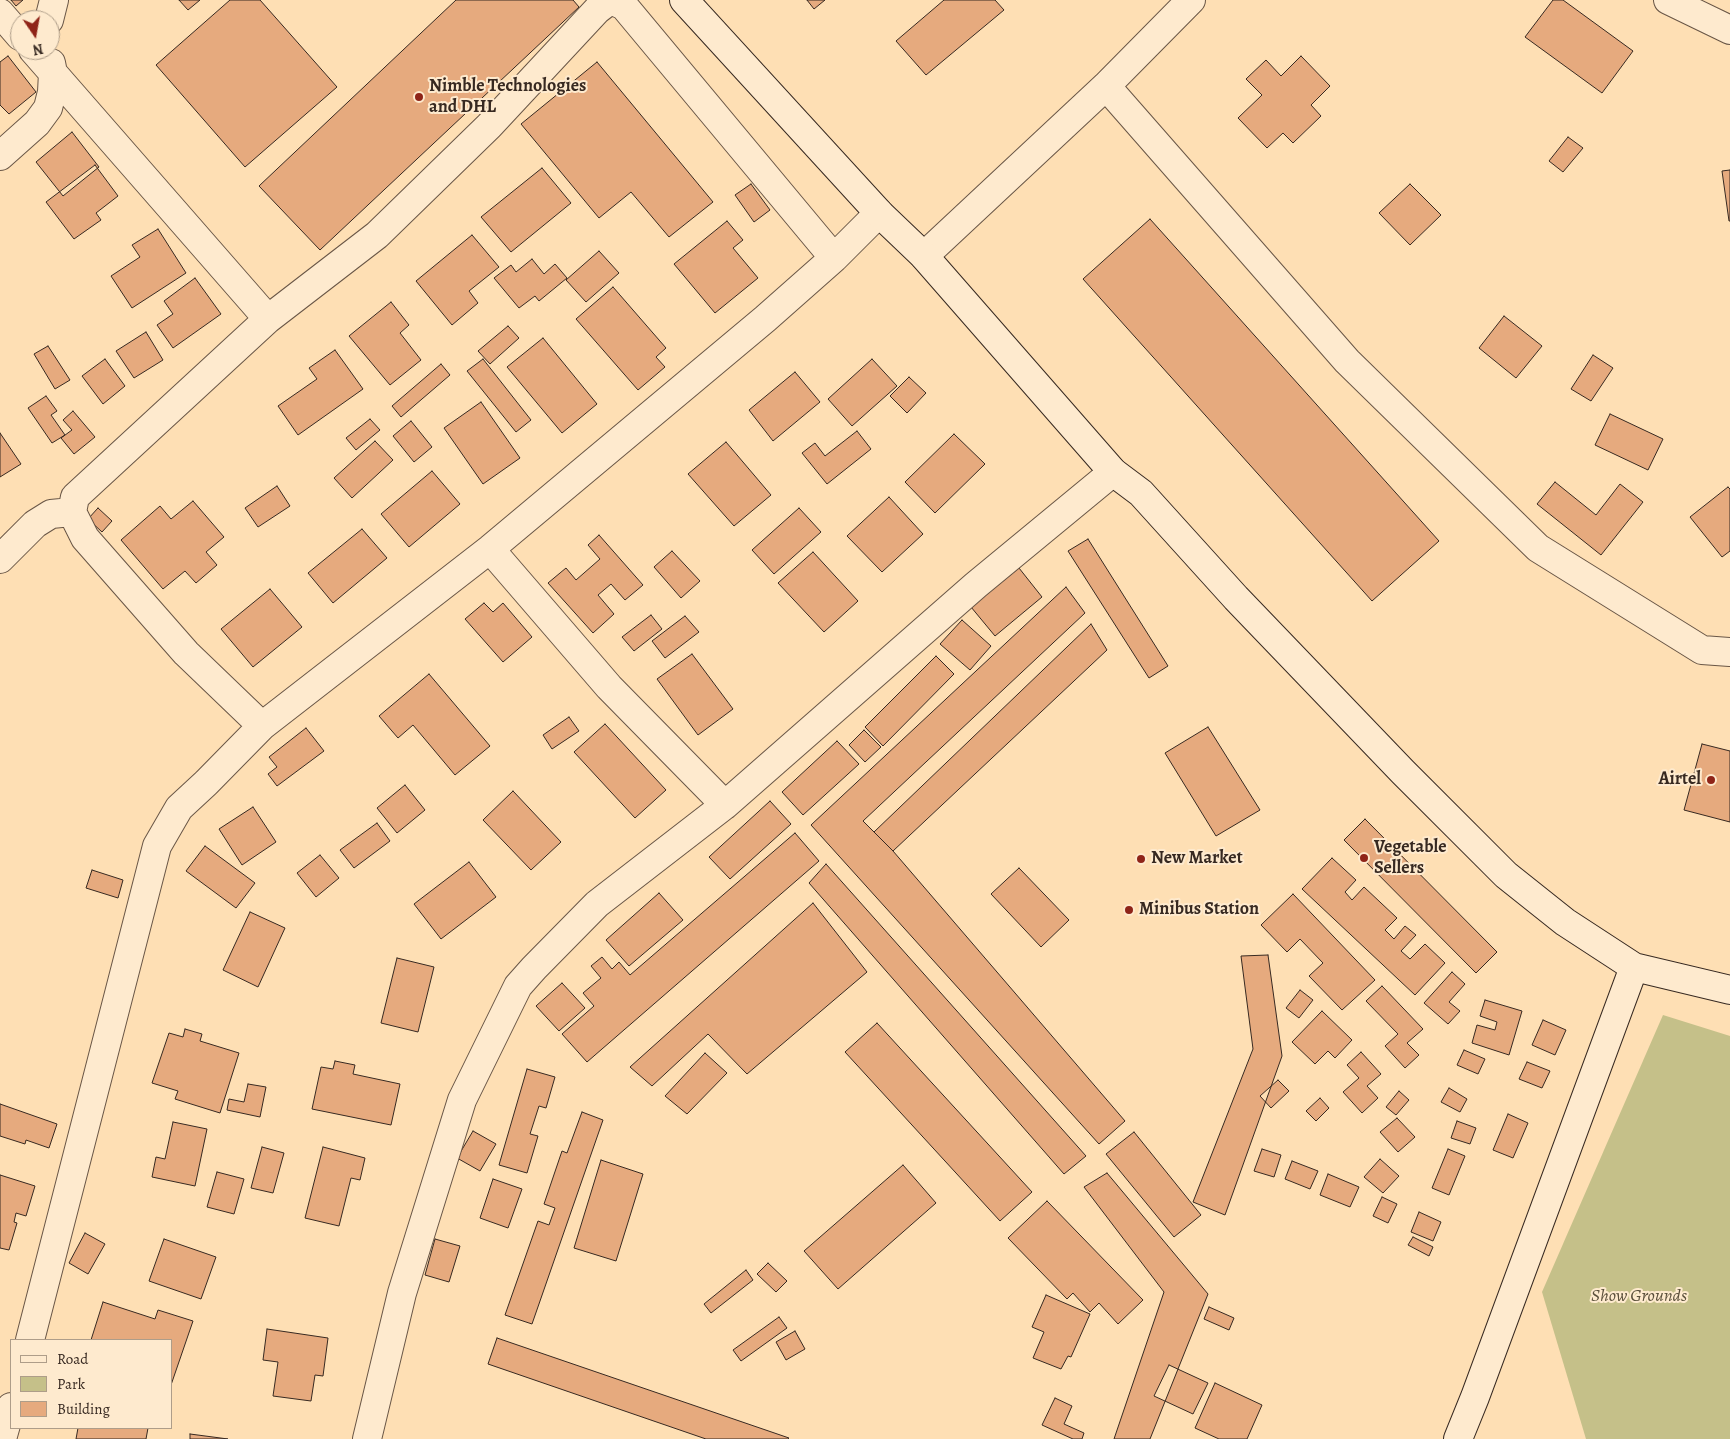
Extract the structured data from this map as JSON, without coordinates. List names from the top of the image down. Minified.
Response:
{"parks":["Show Grounds"],"places":["Nimble Technologies and DHL","Airtel","Vegetable Sellers","New Market","Minibus Station"],"legend":["Road","Park","Building"],"north":"bottom"}
